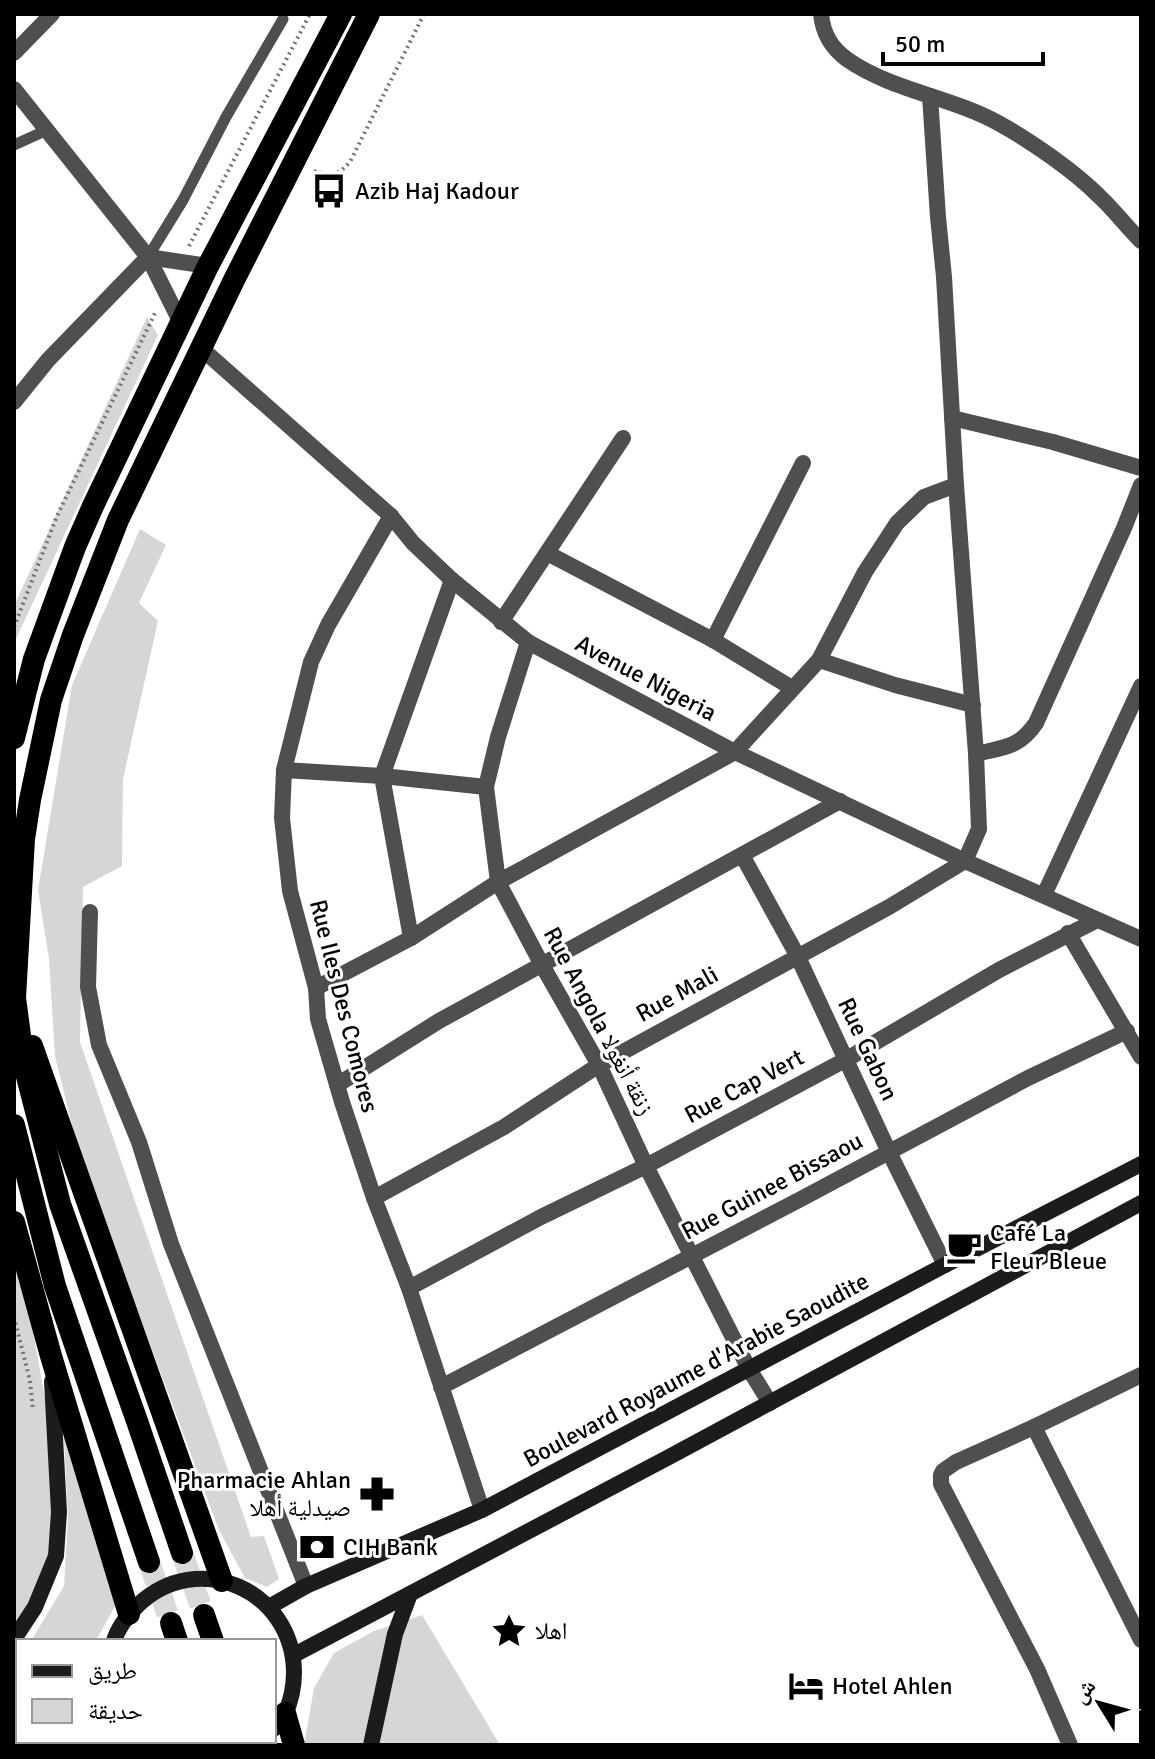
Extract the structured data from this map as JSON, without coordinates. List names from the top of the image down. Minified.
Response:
{"streets":{"main road":["Boulevard Royaume d'Arabie Saoudite"],"street":["Avenue Nigeria","Rue Mali","Rue Iles Des Comores","Rue Angola زنقة أنغولا","Rue Gabon","Rue Cap Vert","Rue Guinee Bissaou"]},"crossings":[["Avenue Nigeria","Rue Mali"],["Avenue Nigeria","Rue Iles Des Comores"],["Avenue Nigeria","Rue Angola زنقة أنغولا"],["Avenue Nigeria","Rue Cap Vert"],["Rue Mali","Rue Iles Des Comores"],["Rue Mali","Rue Angola زنقة أنغولا"],["Rue Mali","Rue Gabon"],["Rue Iles Des Comores","Rue Cap Vert"],["Rue Iles Des Comores","Rue Guinee Bissaou"],["Rue Iles Des Comores","Boulevard Royaume d'Arabie Saoudite"],["Rue Angola زنقة أنغولا","Rue Cap Vert"],["Rue Angola زنقة أنغولا","Rue Guinee Bissaou"],["Rue Angola زنقة أنغولا","Boulevard Royaume d'Arabie Saoudite"],["Rue Gabon","Rue Cap Vert"],["Rue Gabon","Rue Guinee Bissaou"],["Rue Gabon","Boulevard Royaume d'Arabie Saoudite"]],"places":{"bus stop":["Azib Haj Kadour"],"cafe":["Café La Fleur Bleue"],"pharmacy":["Pharmacie Ahlan صيدلية أهلا"],"bank":["CIH Bank"],"place":["اهلا"],"hotel":["Hotel Ahlen"]},"legend":["طريق","حديقة"],"scale_bar":"50 m","north":"top left"}
